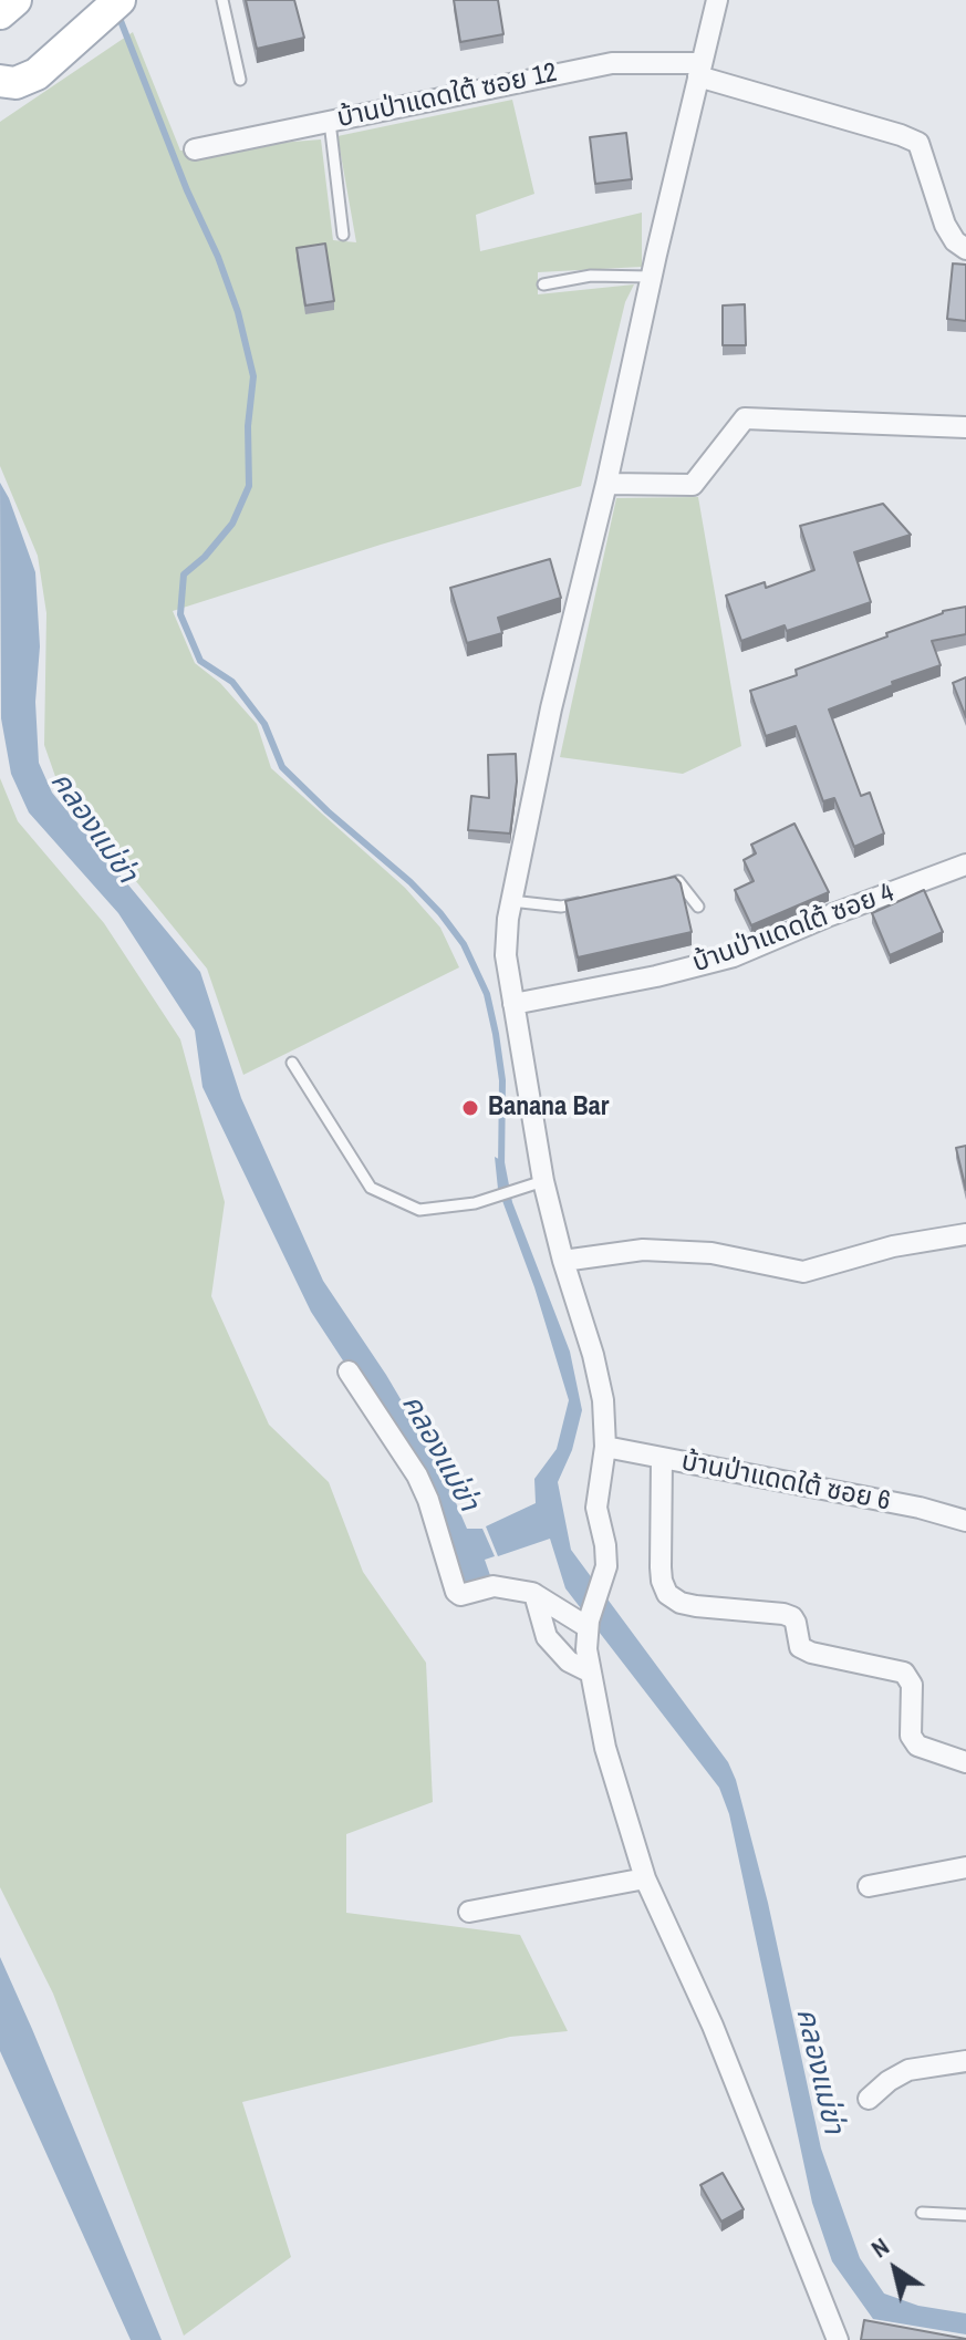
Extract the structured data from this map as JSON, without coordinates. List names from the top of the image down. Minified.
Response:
{"streets":{"street":["บ้านป่าแดดใต้ ซอย 12","บ้านป่าแดดใต้ ซอย 4","บ้านป่าแดดใต้ ซอย 6"]},"water":["คลองแม่ข่า"],"places":["Banana Bar"],"north":"top left"}
